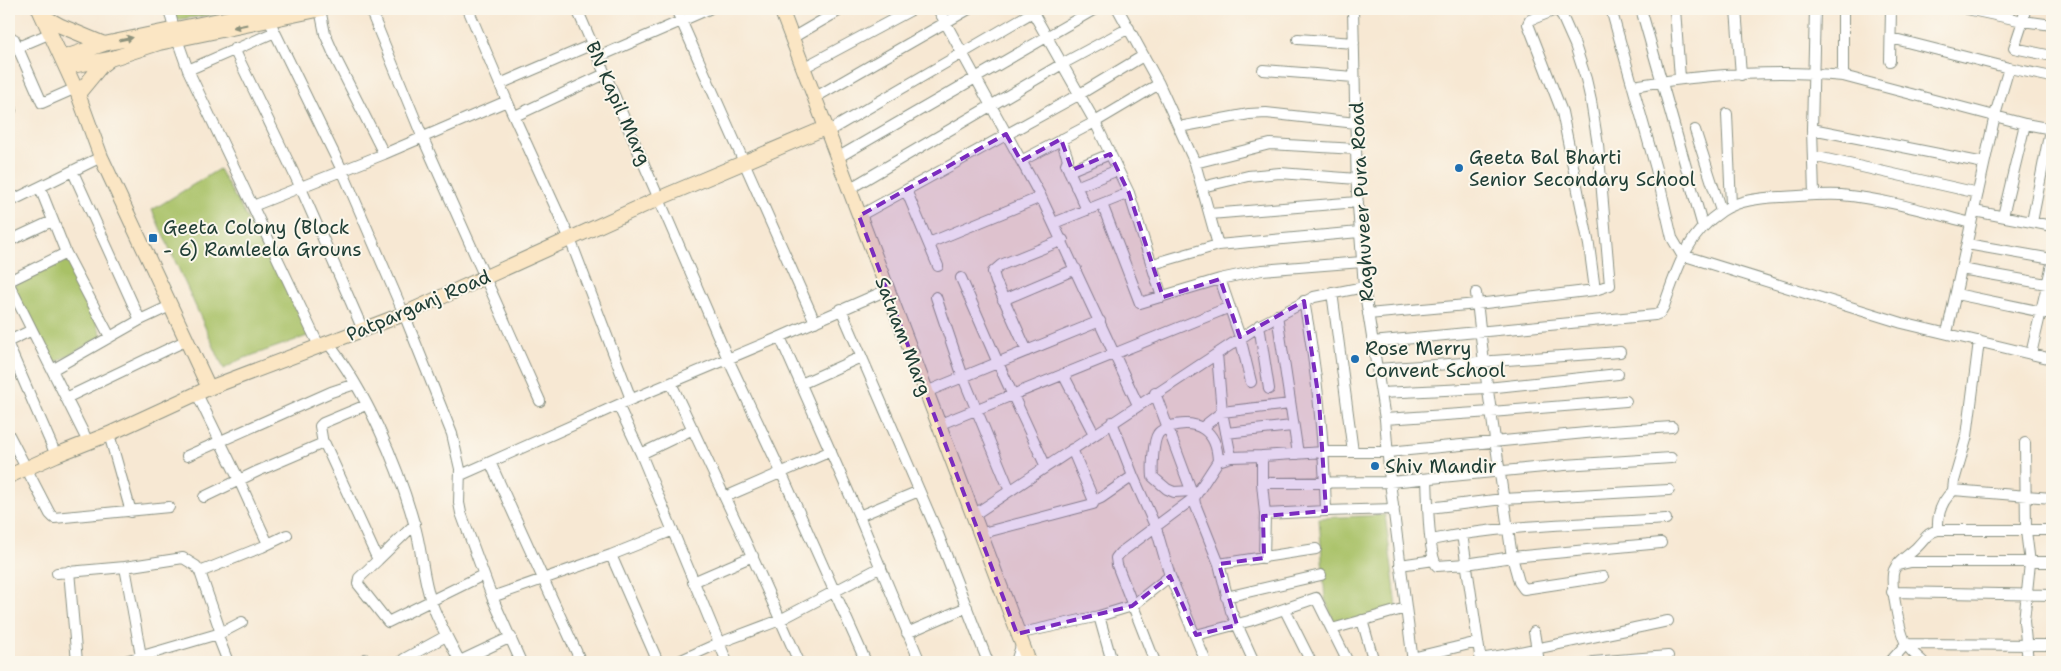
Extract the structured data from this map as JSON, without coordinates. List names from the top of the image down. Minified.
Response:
{"streets":{"street":["BN Kapil Marg","Raghuveer Pura Road","Patparganj Road","Satnam Marg"]},"crossings":[["BN Kapil Marg","Patparganj Road"],["Patparganj Road","Satnam Marg"]],"places":{"other":["Geeta Bal Bharti Senior Secondary School","Rose Merry Convent School","Shiv Mandir"],"transit":["Geeta Colony (Block - 6) Ramleela Grouns"]}}
